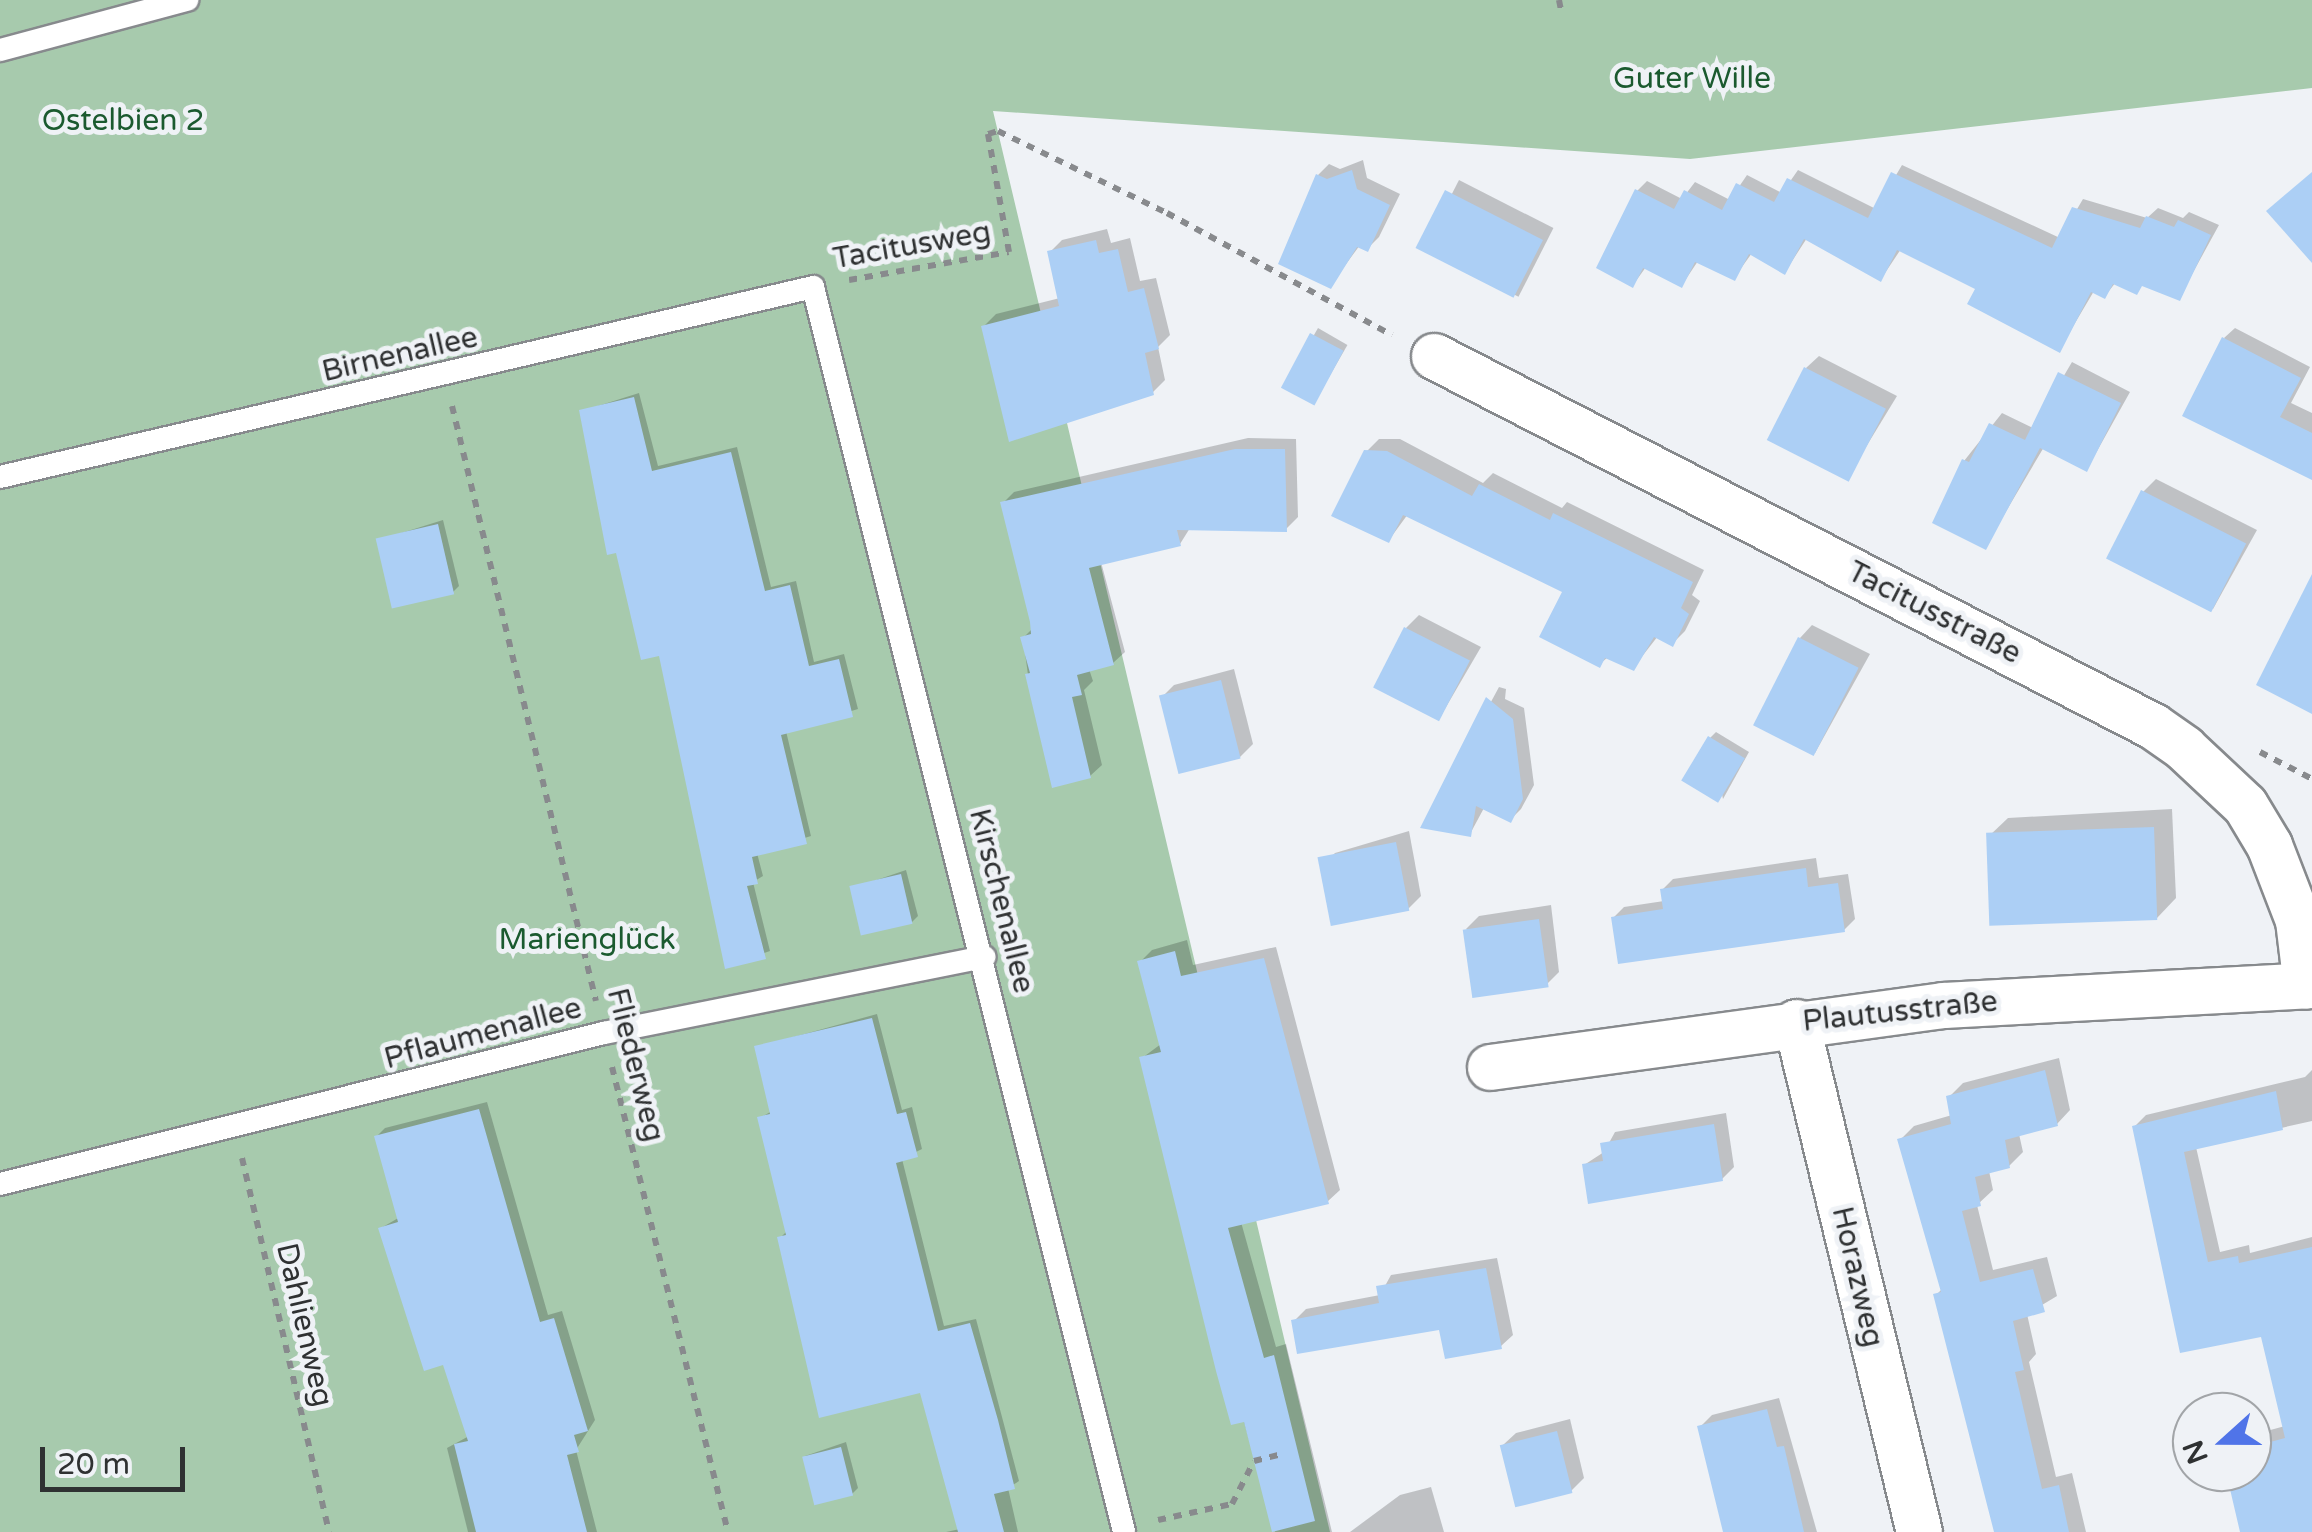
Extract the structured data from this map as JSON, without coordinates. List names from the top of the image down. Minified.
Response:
{"streets":{"street":["Tacitusstraße","Plautusstraße","Horazweg"],"lane":["Birnenallee","Kirschenallee","Pflaumenallee"],"path":["Tacitusweg","Fliederweg","Dahlienweg"]},"crossings":[["Tacitusweg","Birnenallee"],["Tacitusweg","Tacitusstraße"],["Tacitusweg","Kirschenallee"],["Birnenallee","Kirschenallee"],["Birnenallee","Fliederweg"],["Tacitusstraße","Plautusstraße"],["Kirschenallee","Pflaumenallee"],["Plautusstraße","Horazweg"],["Pflaumenallee","Fliederweg"],["Pflaumenallee","Dahlienweg"]],"parks":["Guter Wille","Ostelbien 2","Marienglück"],"scale_bar":"20 m","north":"left"}
